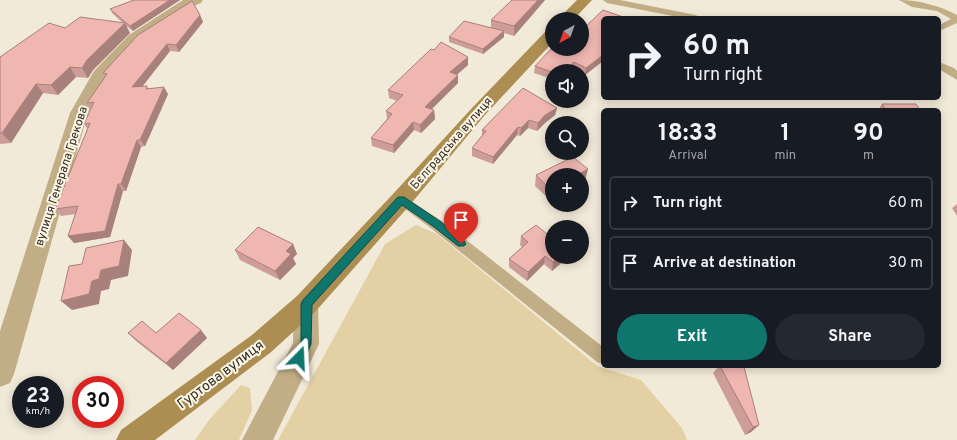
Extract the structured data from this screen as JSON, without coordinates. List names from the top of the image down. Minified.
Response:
{"streets":{"street":["Бєлградська вулиця","вулиця Генерала Грекова","Гуртова вулиця"]},"crossings":[["Бєлградська вулиця","Гуртова вулиця"]],"north":"bottom left","page":{"map_buttons":["+","−"],"turn":["60 m","Turn right"],"eta":["18:33","Arrival","1","min","90","m"],"list":[{"name":"Turn right","value":"60 m"},{"name":"Arrive at destination","value":"30 m"}],"buttons":["Exit","Share"],"speed":"23 km/h","limit":"30"}}
